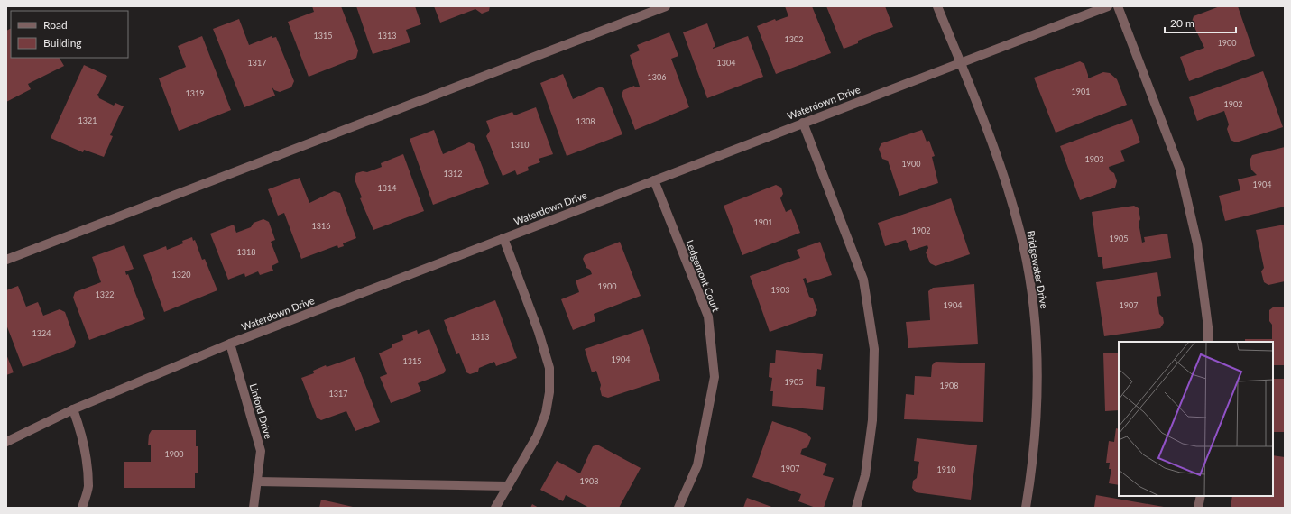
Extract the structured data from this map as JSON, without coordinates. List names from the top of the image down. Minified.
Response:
{"streets":{"street":["Waterdown Drive","Bridgewater Drive","Ledgemont Court","Linford Drive"]},"crossings":[["Waterdown Drive","Bridgewater Drive"],["Waterdown Drive","Ledgemont Court"],["Waterdown Drive","Linford Drive"]],"house_numbers":["1315","1313","1302","1900","1317","1304","1306","1901","1319","1902","1321","1308","1310","1903","1900","1312","1904","1314","1901","1316","1902","1905","1318","1320","1900","1903","1322","1904","1907","1324","1313","1904","1315","1905","1908","1317","1900","1907","1910","1908"],"legend":["Road","Building"],"scale_bar":"20 m"}
